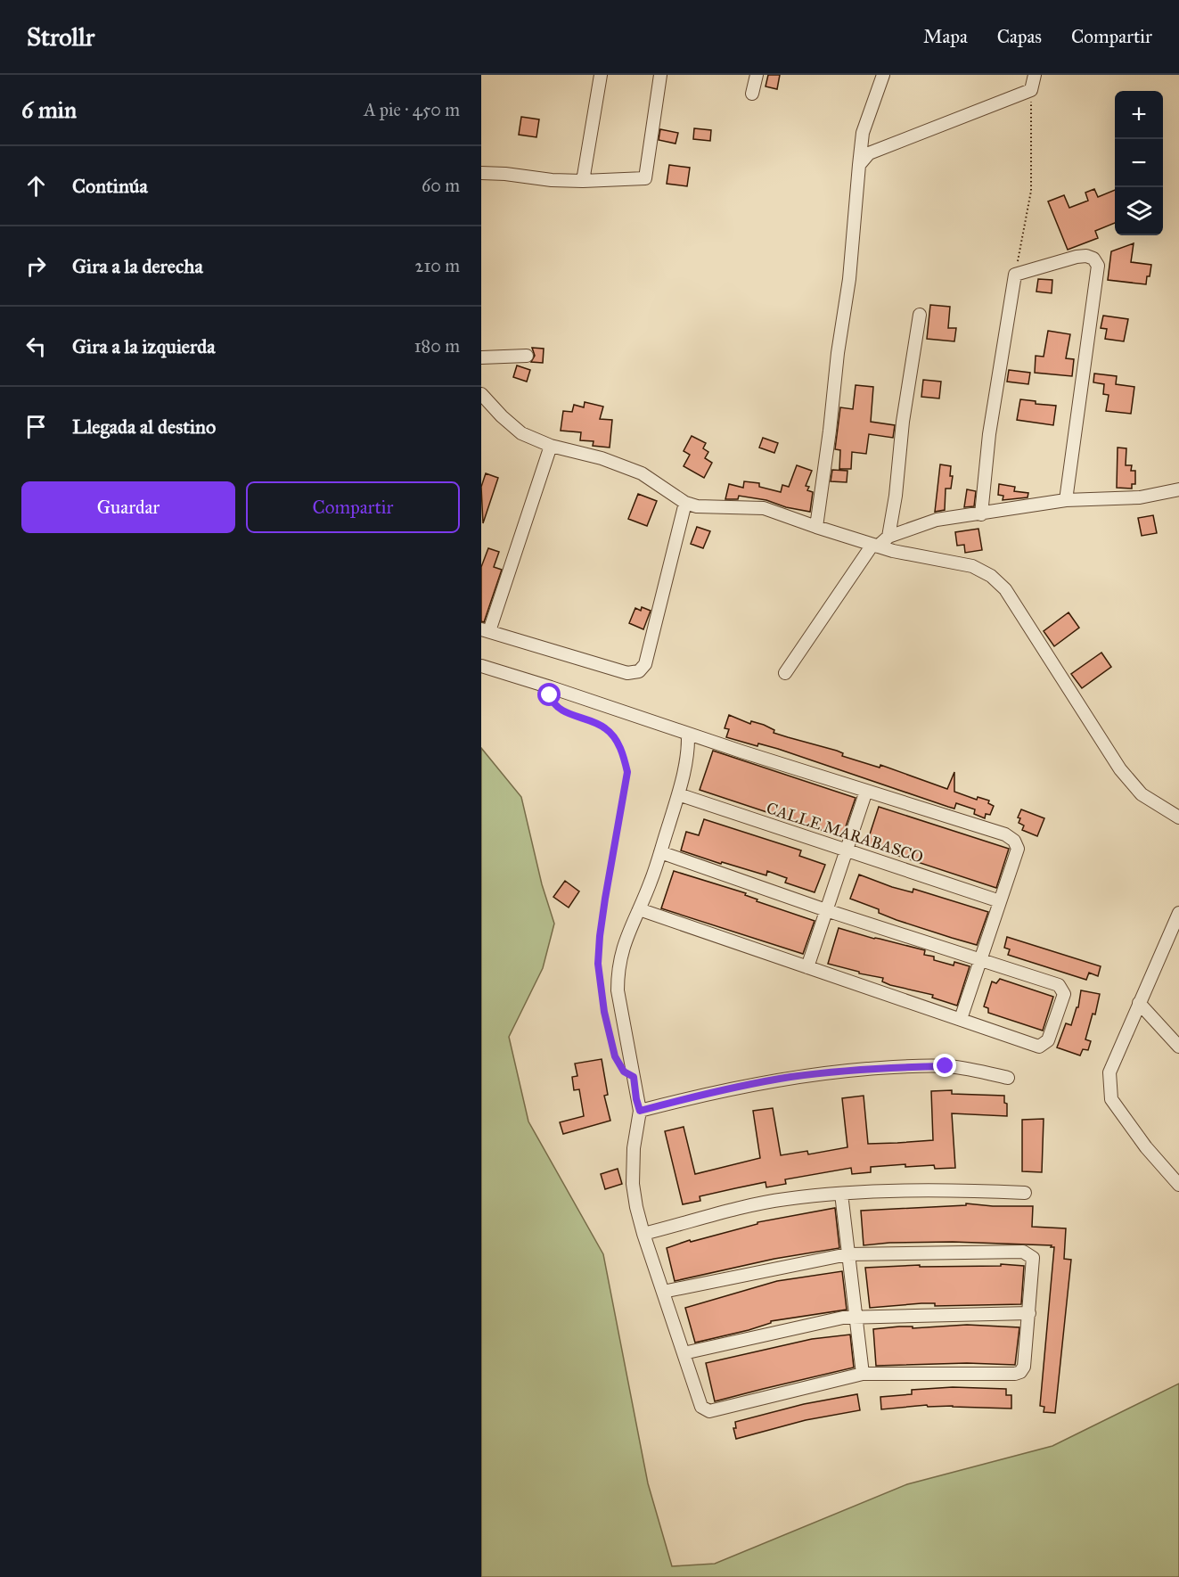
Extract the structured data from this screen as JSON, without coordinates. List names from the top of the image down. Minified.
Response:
{"streets":{"street":["CALLE MARABASCO"]},"page":{"header":"Strollr","nav":["Mapa","Capas","Compartir"],"heading":["6 min","A pie · 450 m"],"map_buttons":["+","−"],"list":[["Continúa","60 m"],["Gira a la derecha","210 m"],["Gira a la izquierda","180 m"],"Llegada al destino"],"buttons":["Guardar","Compartir"]}}
